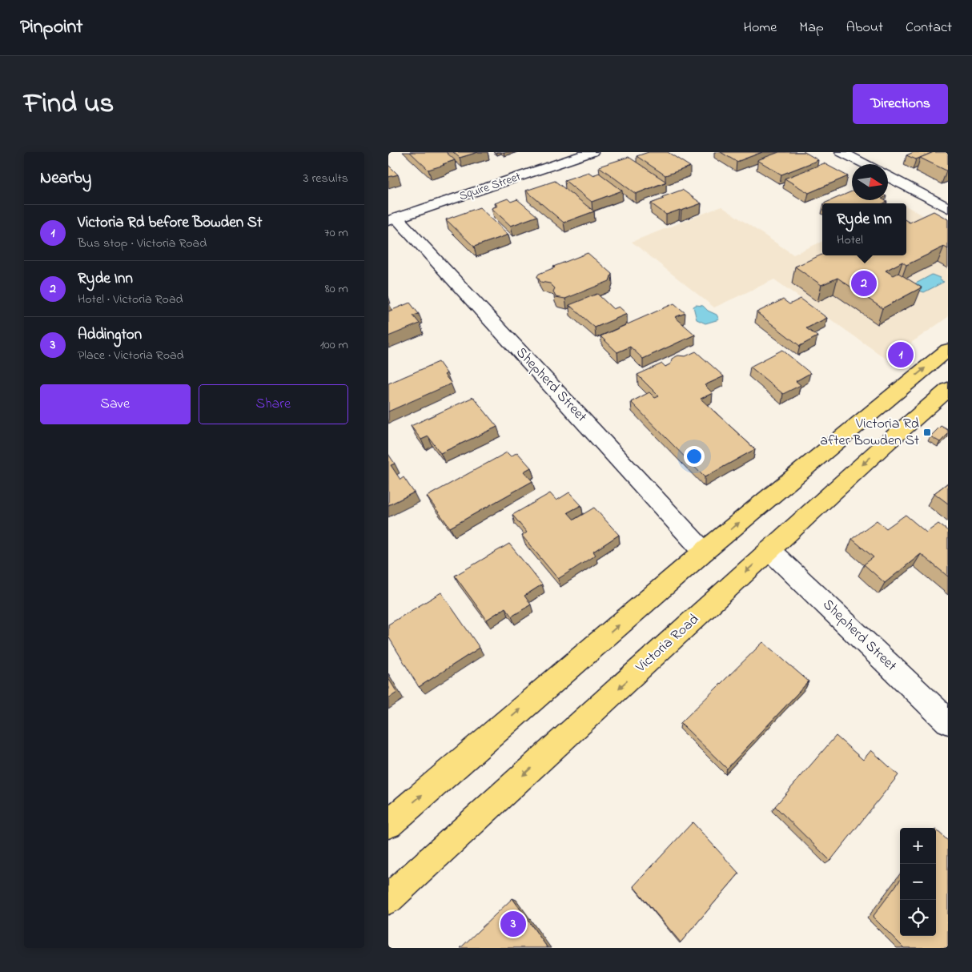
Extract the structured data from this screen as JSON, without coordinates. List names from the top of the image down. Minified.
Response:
{"streets":{"highway":["Victoria Road"],"street":["Squire Street","Shepherd Street"]},"crossings":[["Squire Street","Shepherd Street"],["Shepherd Street","Victoria Road"]],"places":{"transit":["Victoria Rd after Bowden St"]},"north":"right","page":{"header":"Pinpoint","nav":["Home","Map","About","Contact"],"title":"Find us","buttons":["Directions",["Save","Share"]],"heading":["Nearby","3 results"],"popup":["Ryde Inn","Hotel"],"list":[{"mark":"1","name":"Victoria Rd before Bowden St","note":"Bus stop · Victoria Road","value":"70 m"},{"mark":"2","name":"Ryde Inn","note":"Hotel · Victoria Road","value":"80 m"},{"mark":"3","name":"Addington","note":"Place · Victoria Road","value":"100 m"}],"pins":["2","1","3"],"map_buttons":["+","−"]}}
